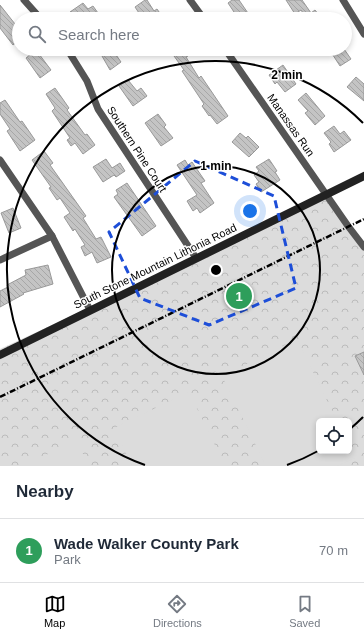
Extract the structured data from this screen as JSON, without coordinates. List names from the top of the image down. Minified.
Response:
{"streets":{"main road":["South Stone Mountain Lithonia Road"],"street":["Manassas Run","Southern Pine Court"]},"crossings":[["Manassas Run","South Stone Mountain Lithonia Road"],["Southern Pine Court","South Stone Mountain Lithonia Road"]],"page":{"search":"Search here","pins":"1","heading":"Nearby","list":[{"mark":"1","name":"Wade Walker County Park","note":"Park","value":"70 m"}],"nav":["Map","Directions","Saved"]},"rings":["2 min","1 min"]}
